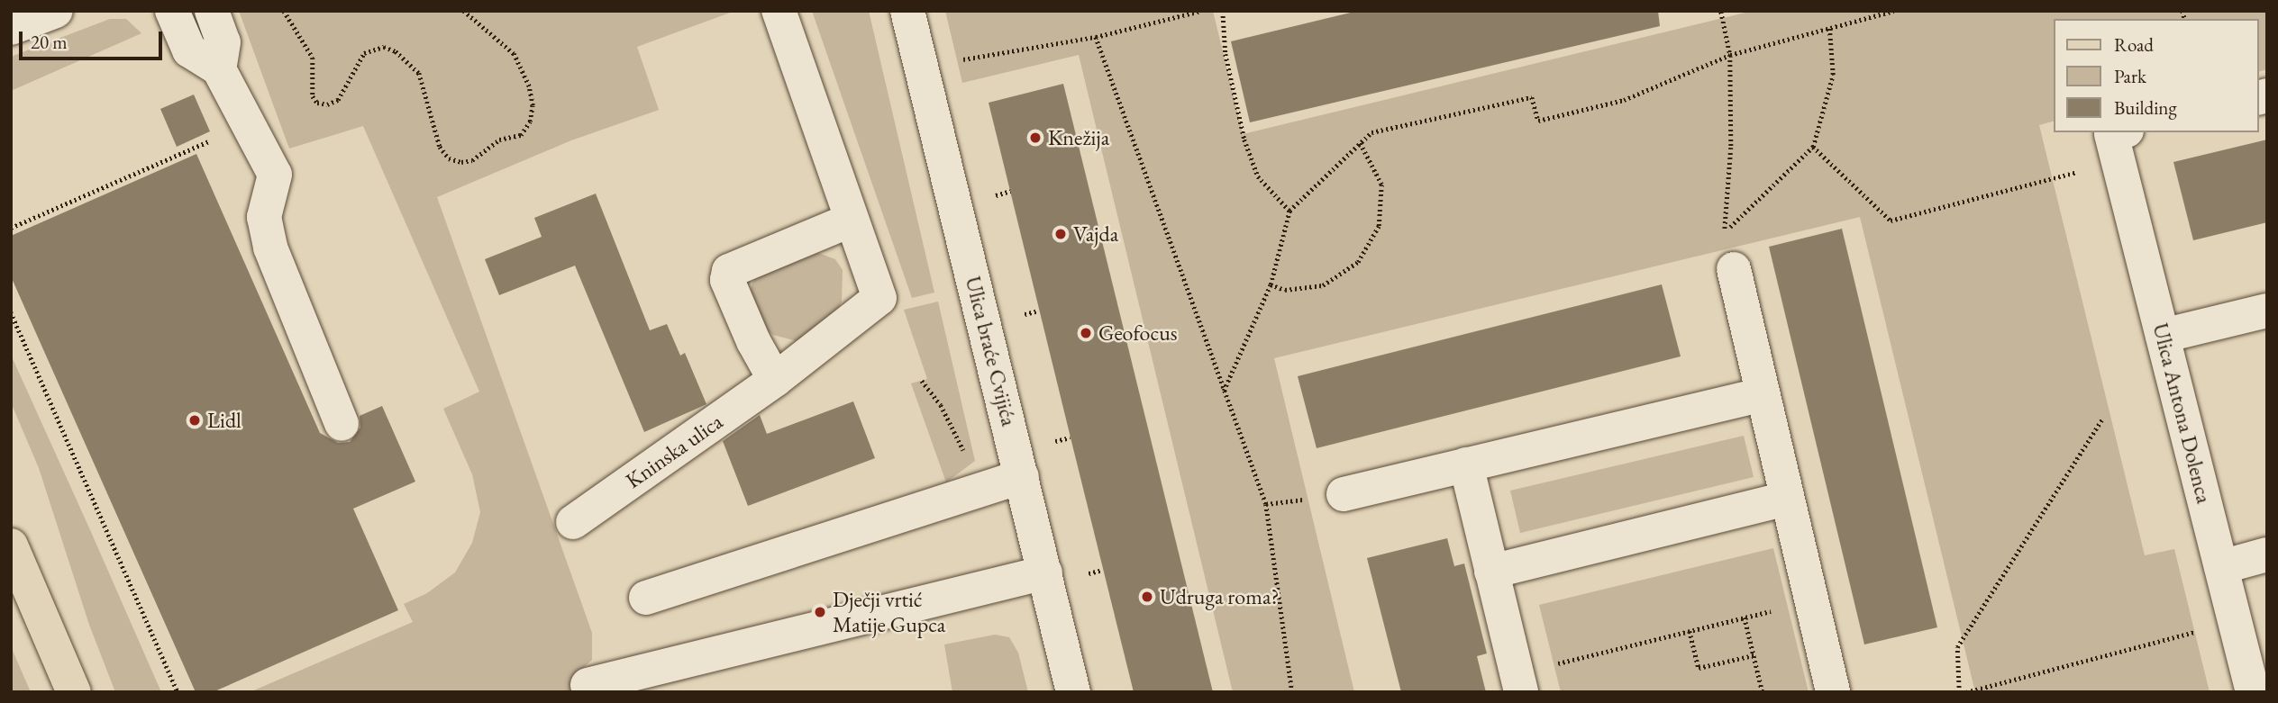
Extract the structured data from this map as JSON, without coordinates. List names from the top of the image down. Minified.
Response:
{"streets":{"street":["Ulica braće Cvijića","Ulica Antona Dolenca","Kninska ulica"]},"places":["Knežija","Vajda","Geofocus","Lidl","Udruga roma?","Dječji vrtić Matije Gupca"],"legend":["Road","Park","Building"],"scale_bar":"20 m"}
